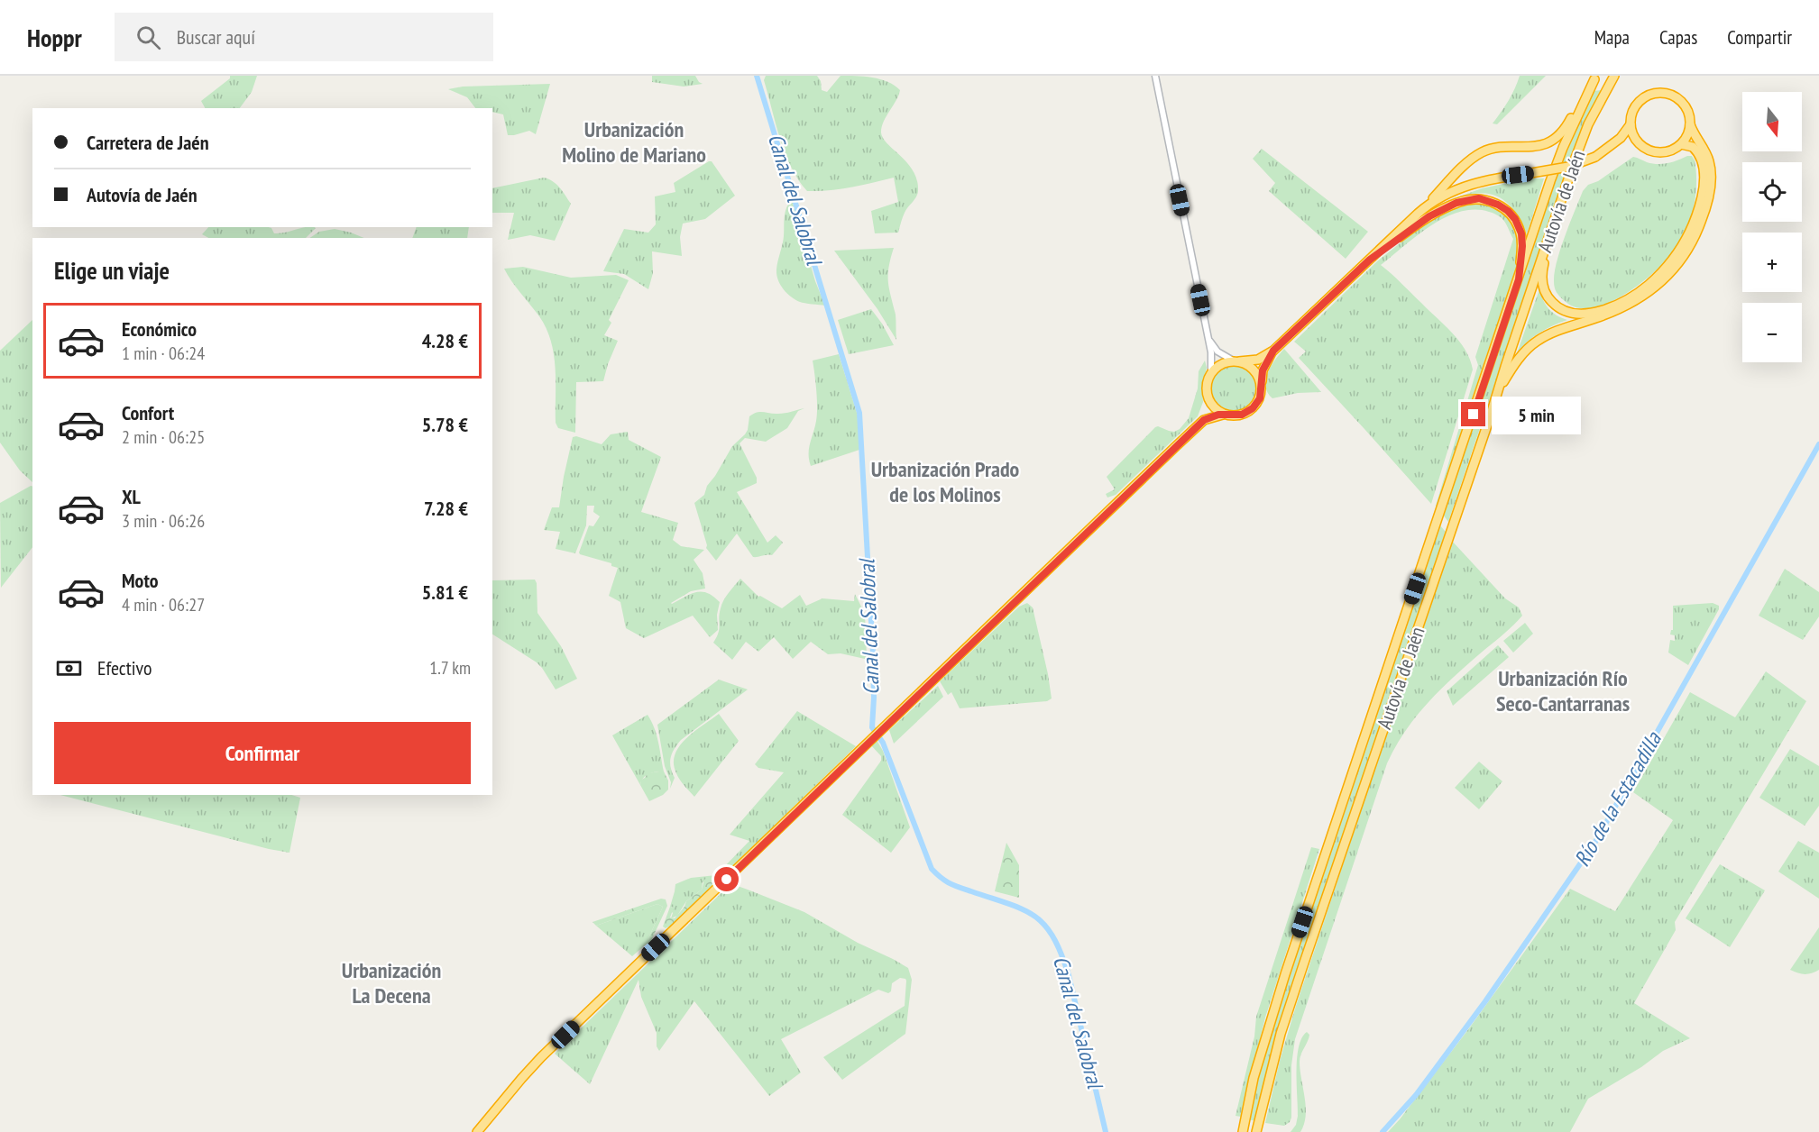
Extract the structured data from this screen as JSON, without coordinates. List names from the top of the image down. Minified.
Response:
{"streets":{"highway":["Autovía de Jaén"]},"districts":["Urbanización Molino de Mariano","Urbanización Prado de los Molinos","Urbanización Río Seco-Cantarranas","Urbanización La Decena"],"water":["Canal del Salobral","Río de la Estacadilla"],"north":"bottom","page":{"header":"Hoppr","search":"Buscar aquí","nav":["Mapa","Capas","Compartir"],"map_buttons":["+","−"],"banner":["Carretera de Jaén","Autovía de Jaén"],"heading":"Elige un viaje","list":[{"name":"Económico","note":"1 min · 06:24","value":"4.28 €"},{"name":"Confort","note":"2 min · 06:25","value":"5.78 €"},{"name":"XL","note":"3 min · 06:26","value":"7.28 €"},{"name":"Moto","note":"4 min · 06:27","value":"5.81 €"}],"bubble":"5 min","pay":["Efectivo","1.7 km"],"buttons":"Confirmar"}}
